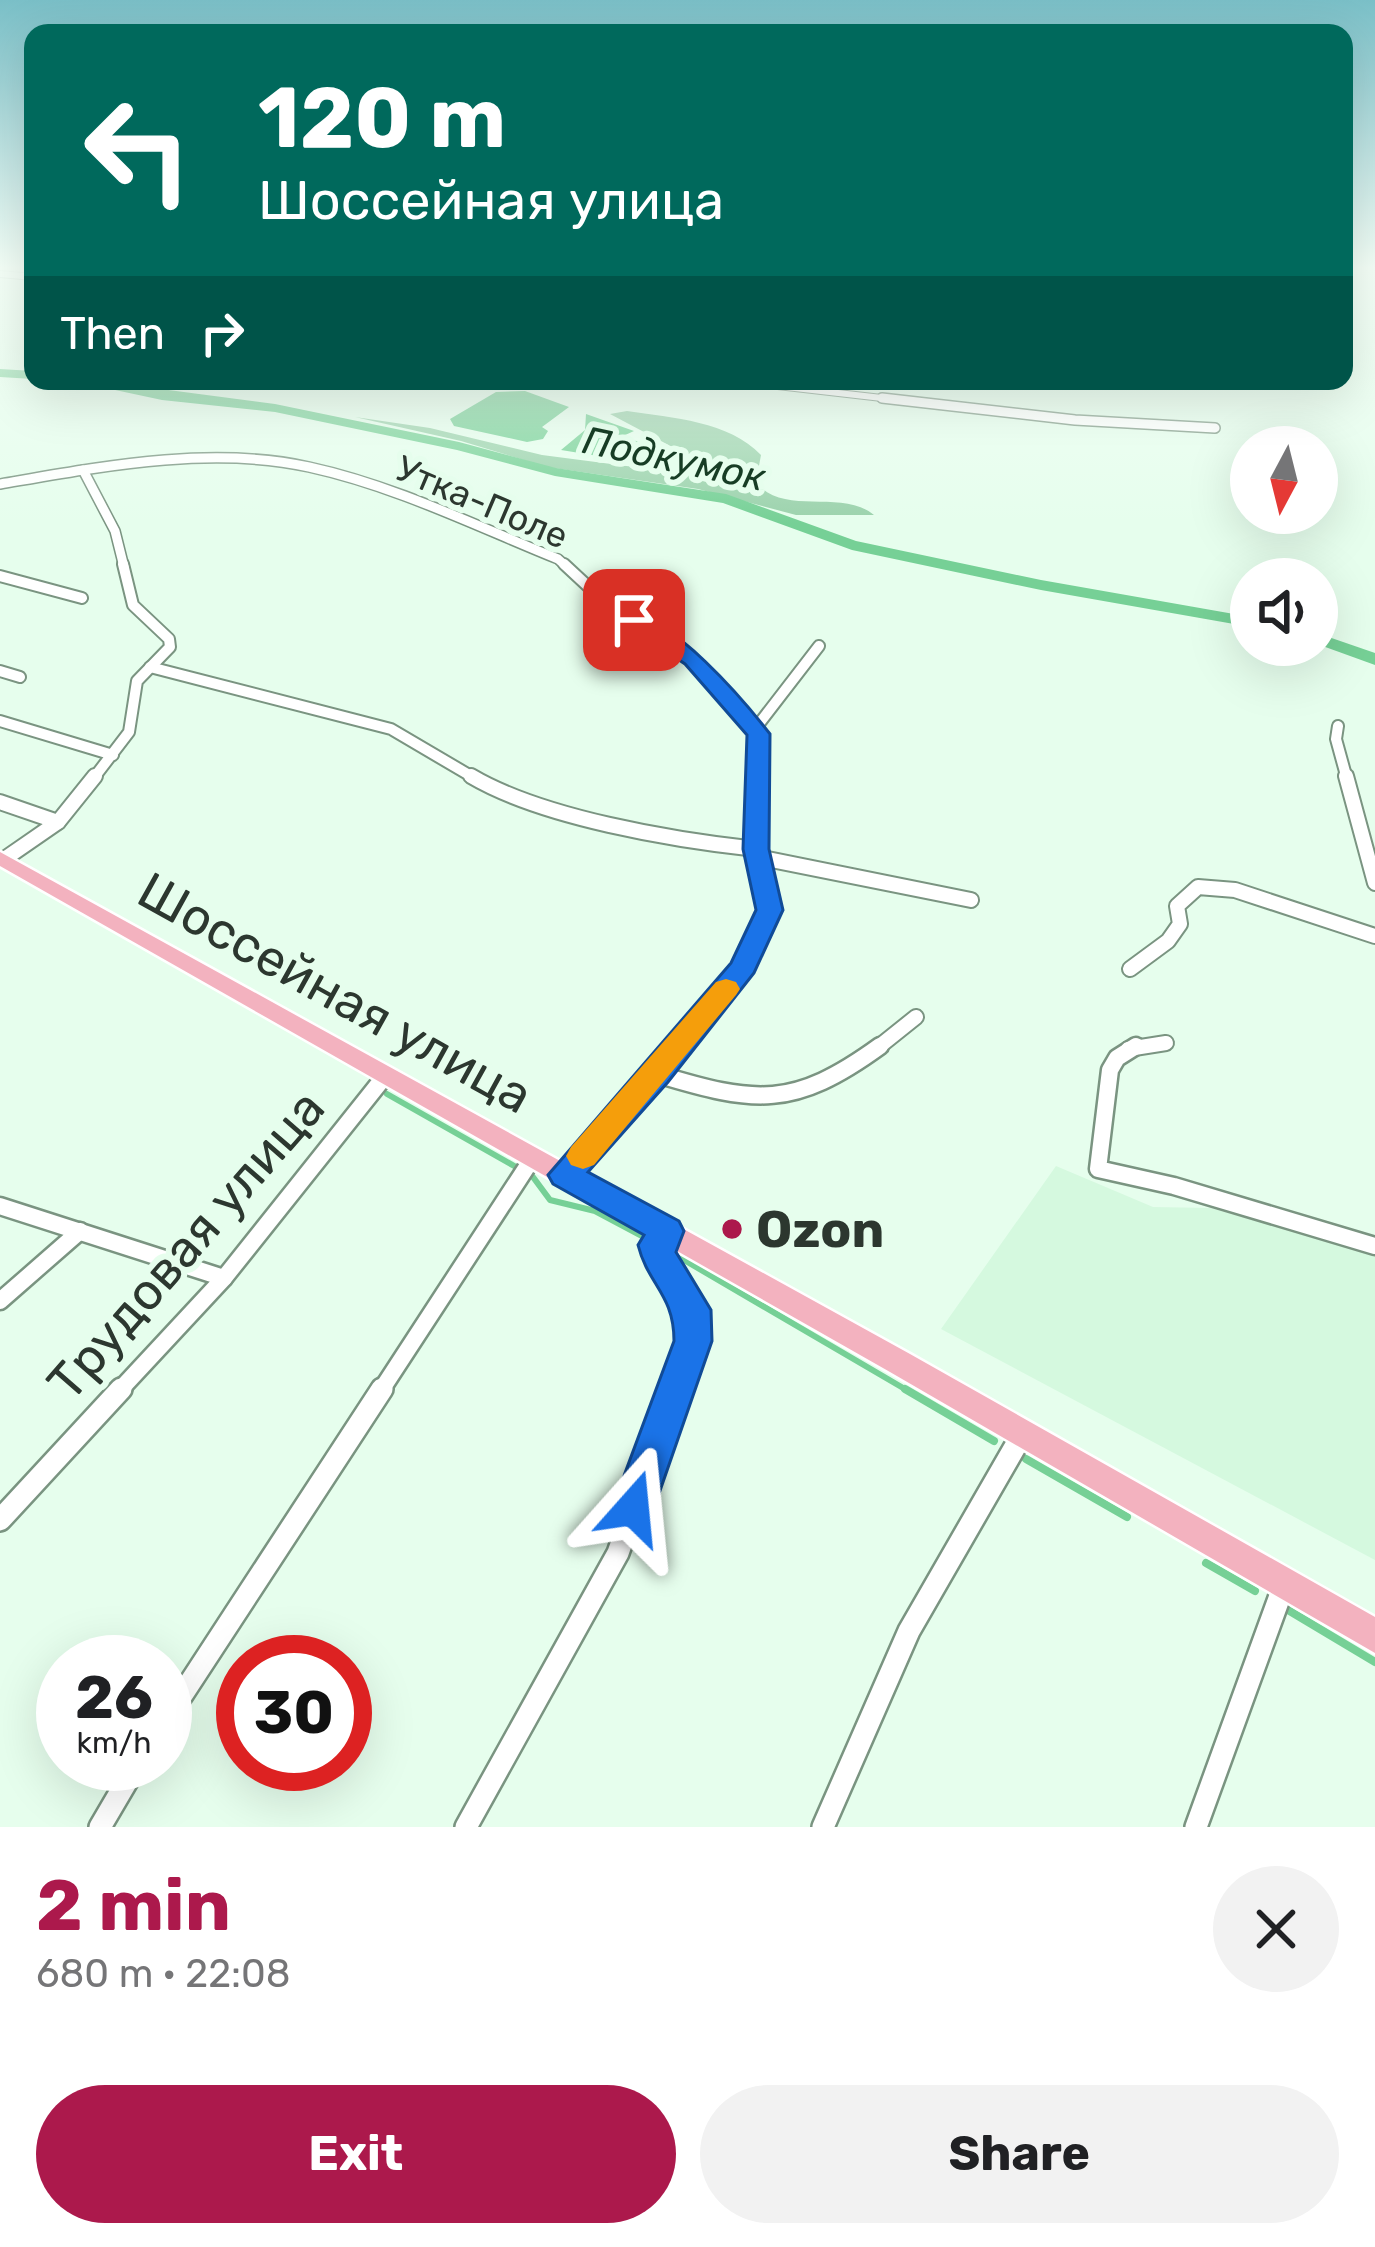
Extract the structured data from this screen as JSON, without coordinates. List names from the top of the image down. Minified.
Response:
{"streets":{"main road":["Шоссейная улица"],"street":["Утка-Поле","Трудовая улица"]},"crossings":[["Шоссейная улица","Трудовая улица"]],"water":["Подкумок"],"places":["Ozon"],"north":"bottom","page":{"turn":["120 m","Шоссейная улица"],"then":"Then","speed":"26 km/h","limit":"30","heading":["2 min","680 m · 22:08"],"buttons":["Exit","Share"]}}
